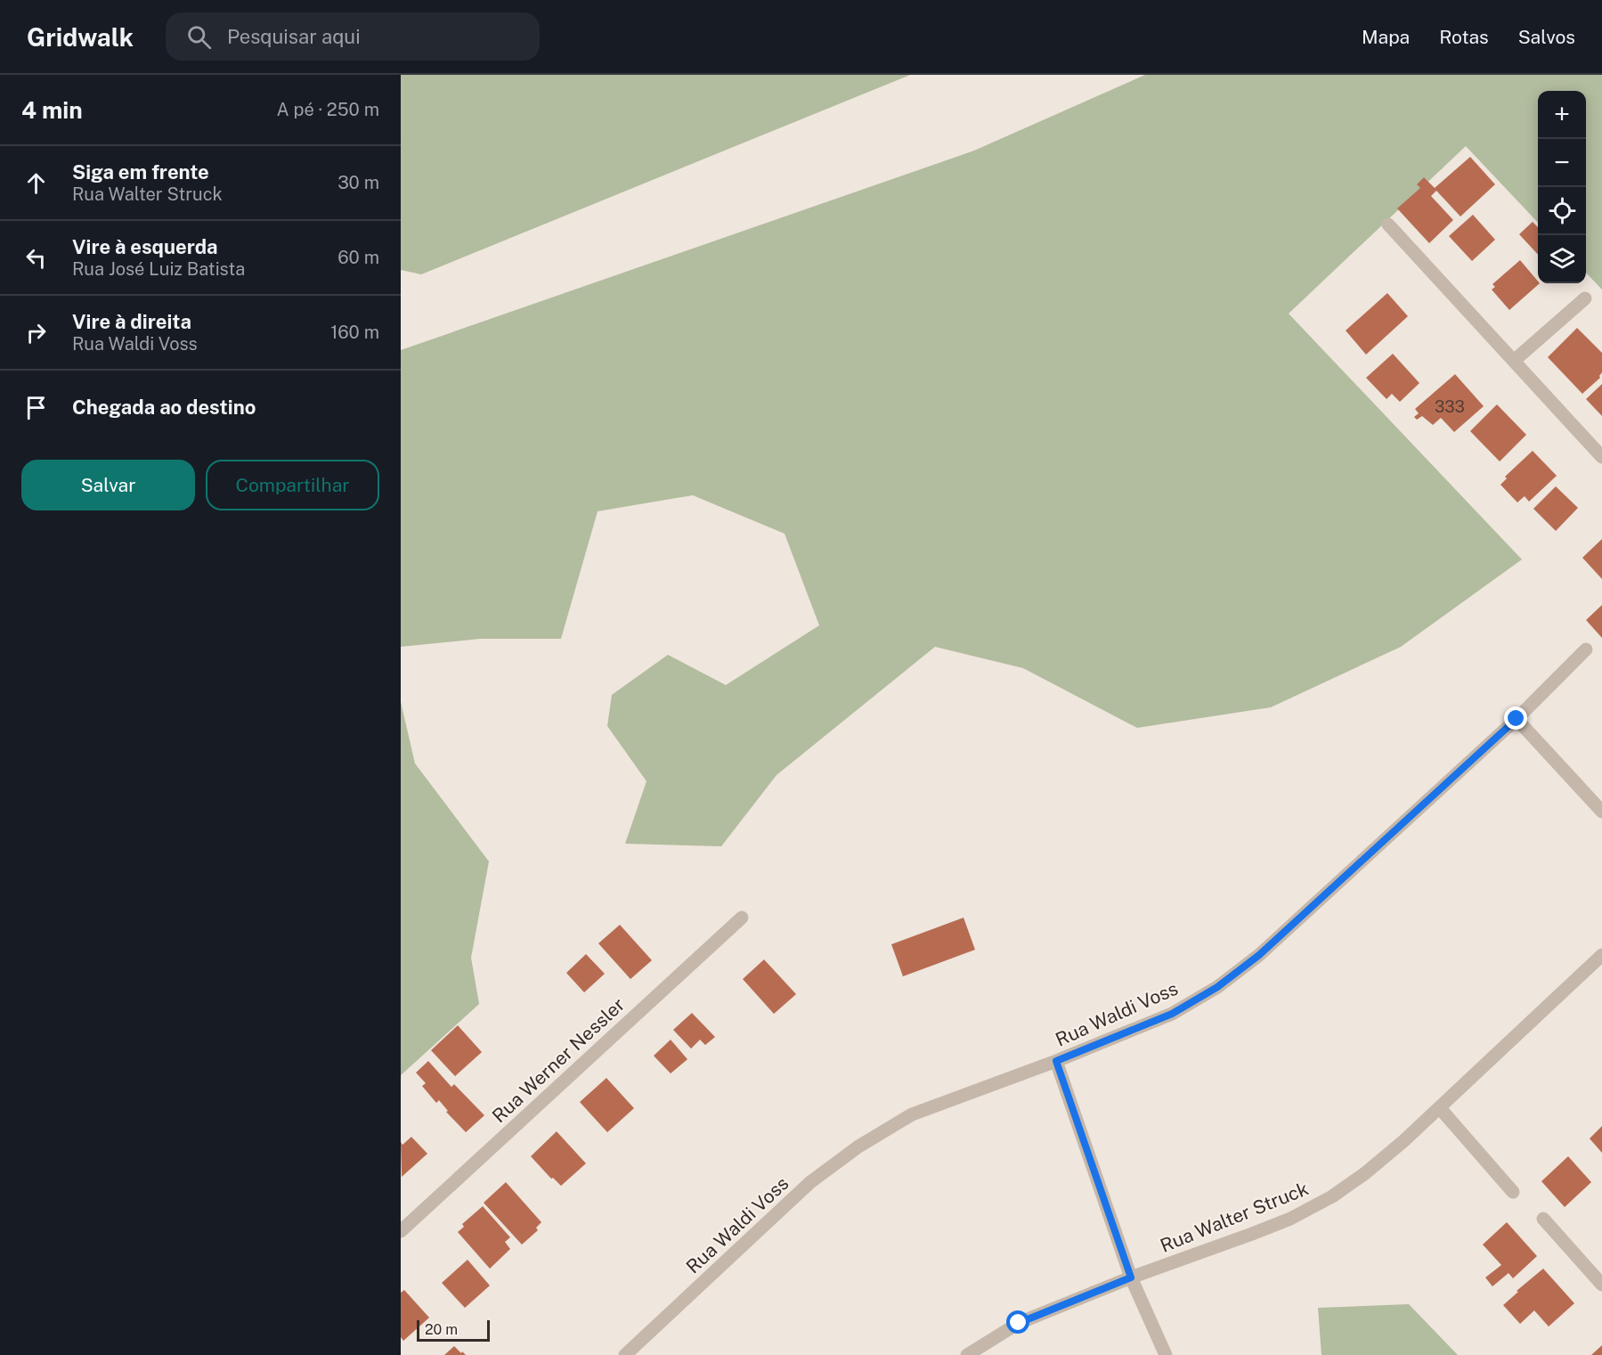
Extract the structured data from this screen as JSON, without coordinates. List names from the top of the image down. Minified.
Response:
{"streets":{"street":["Rua Waldi Voss","Rua Werner Nessler","Rua Walter Struck"]},"house_numbers":["333"],"scale_bar":"20 m","page":{"header":"Gridwalk","search":"Pesquisar aqui","nav":["Mapa","Rotas","Salvos"],"heading":["4 min","A pé · 250 m"],"map_buttons":["+","−"],"list":[["Siga em frente","Rua Walter Struck","30 m"],["Vire à esquerda","Rua José Luiz Batista","60 m"],["Vire à direita","Rua Waldi Voss","160 m"],"Chegada ao destino"],"buttons":["Salvar","Compartilhar"],"scale":"20 m"}}
